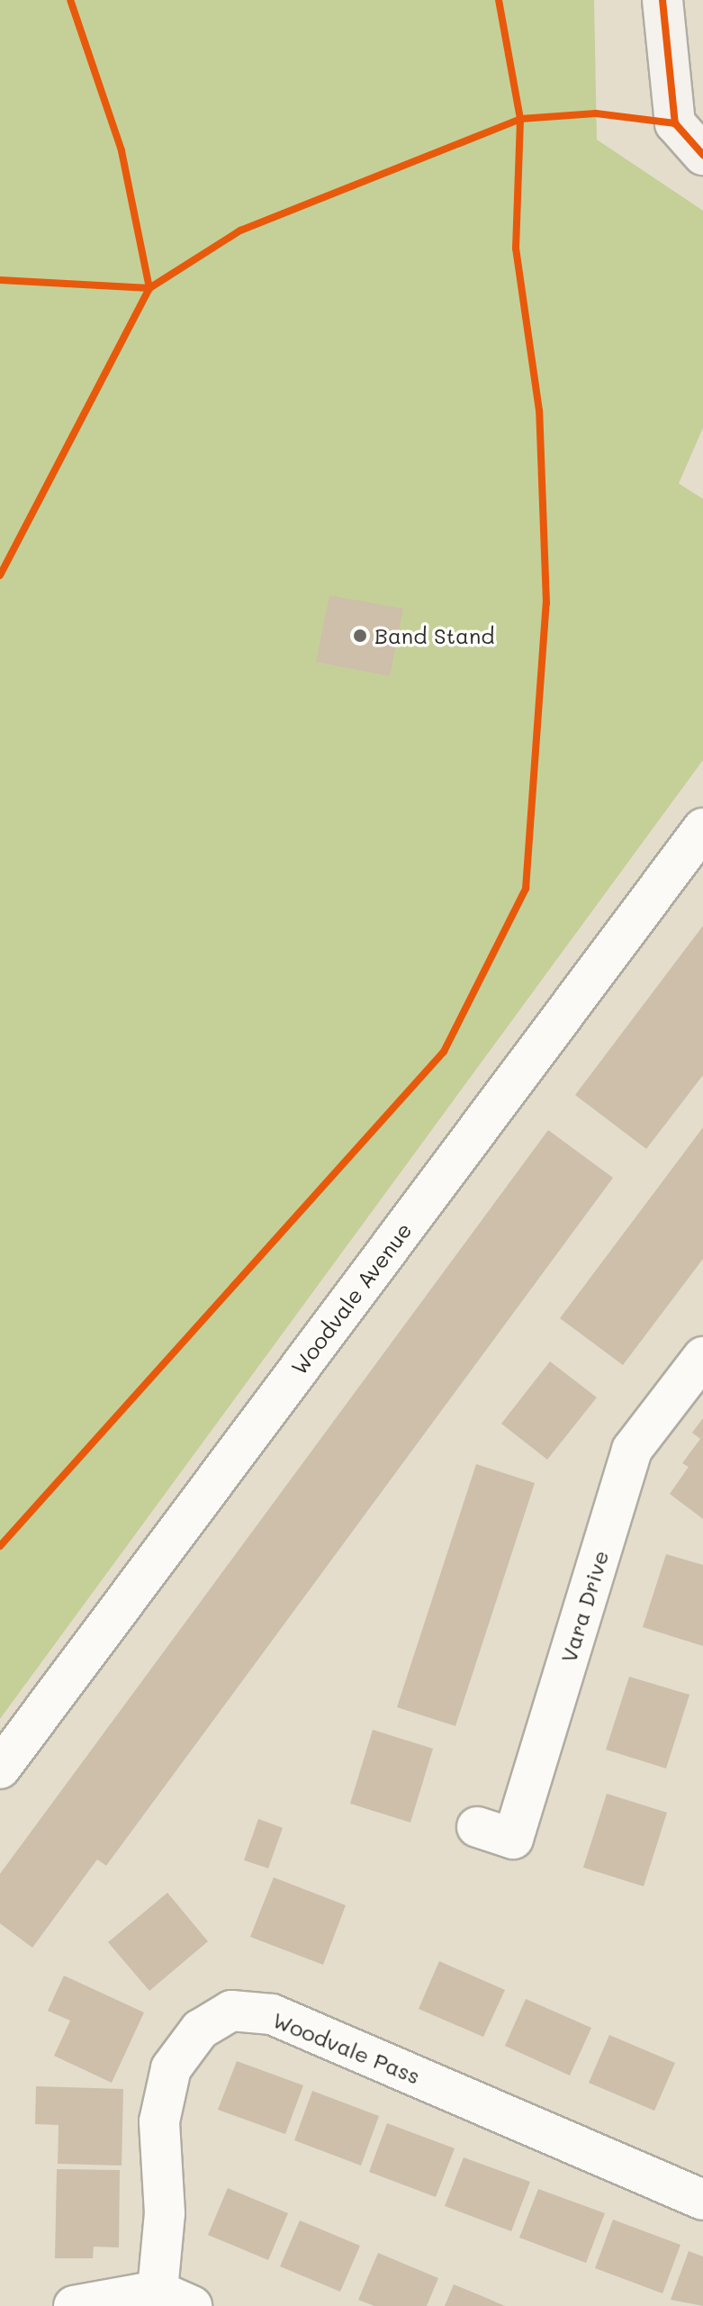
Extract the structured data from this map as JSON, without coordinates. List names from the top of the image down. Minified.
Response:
{"streets":{"street":["Woodvale Avenue","Vara Drive","Woodvale Pass"]},"places":["Band Stand"]}
